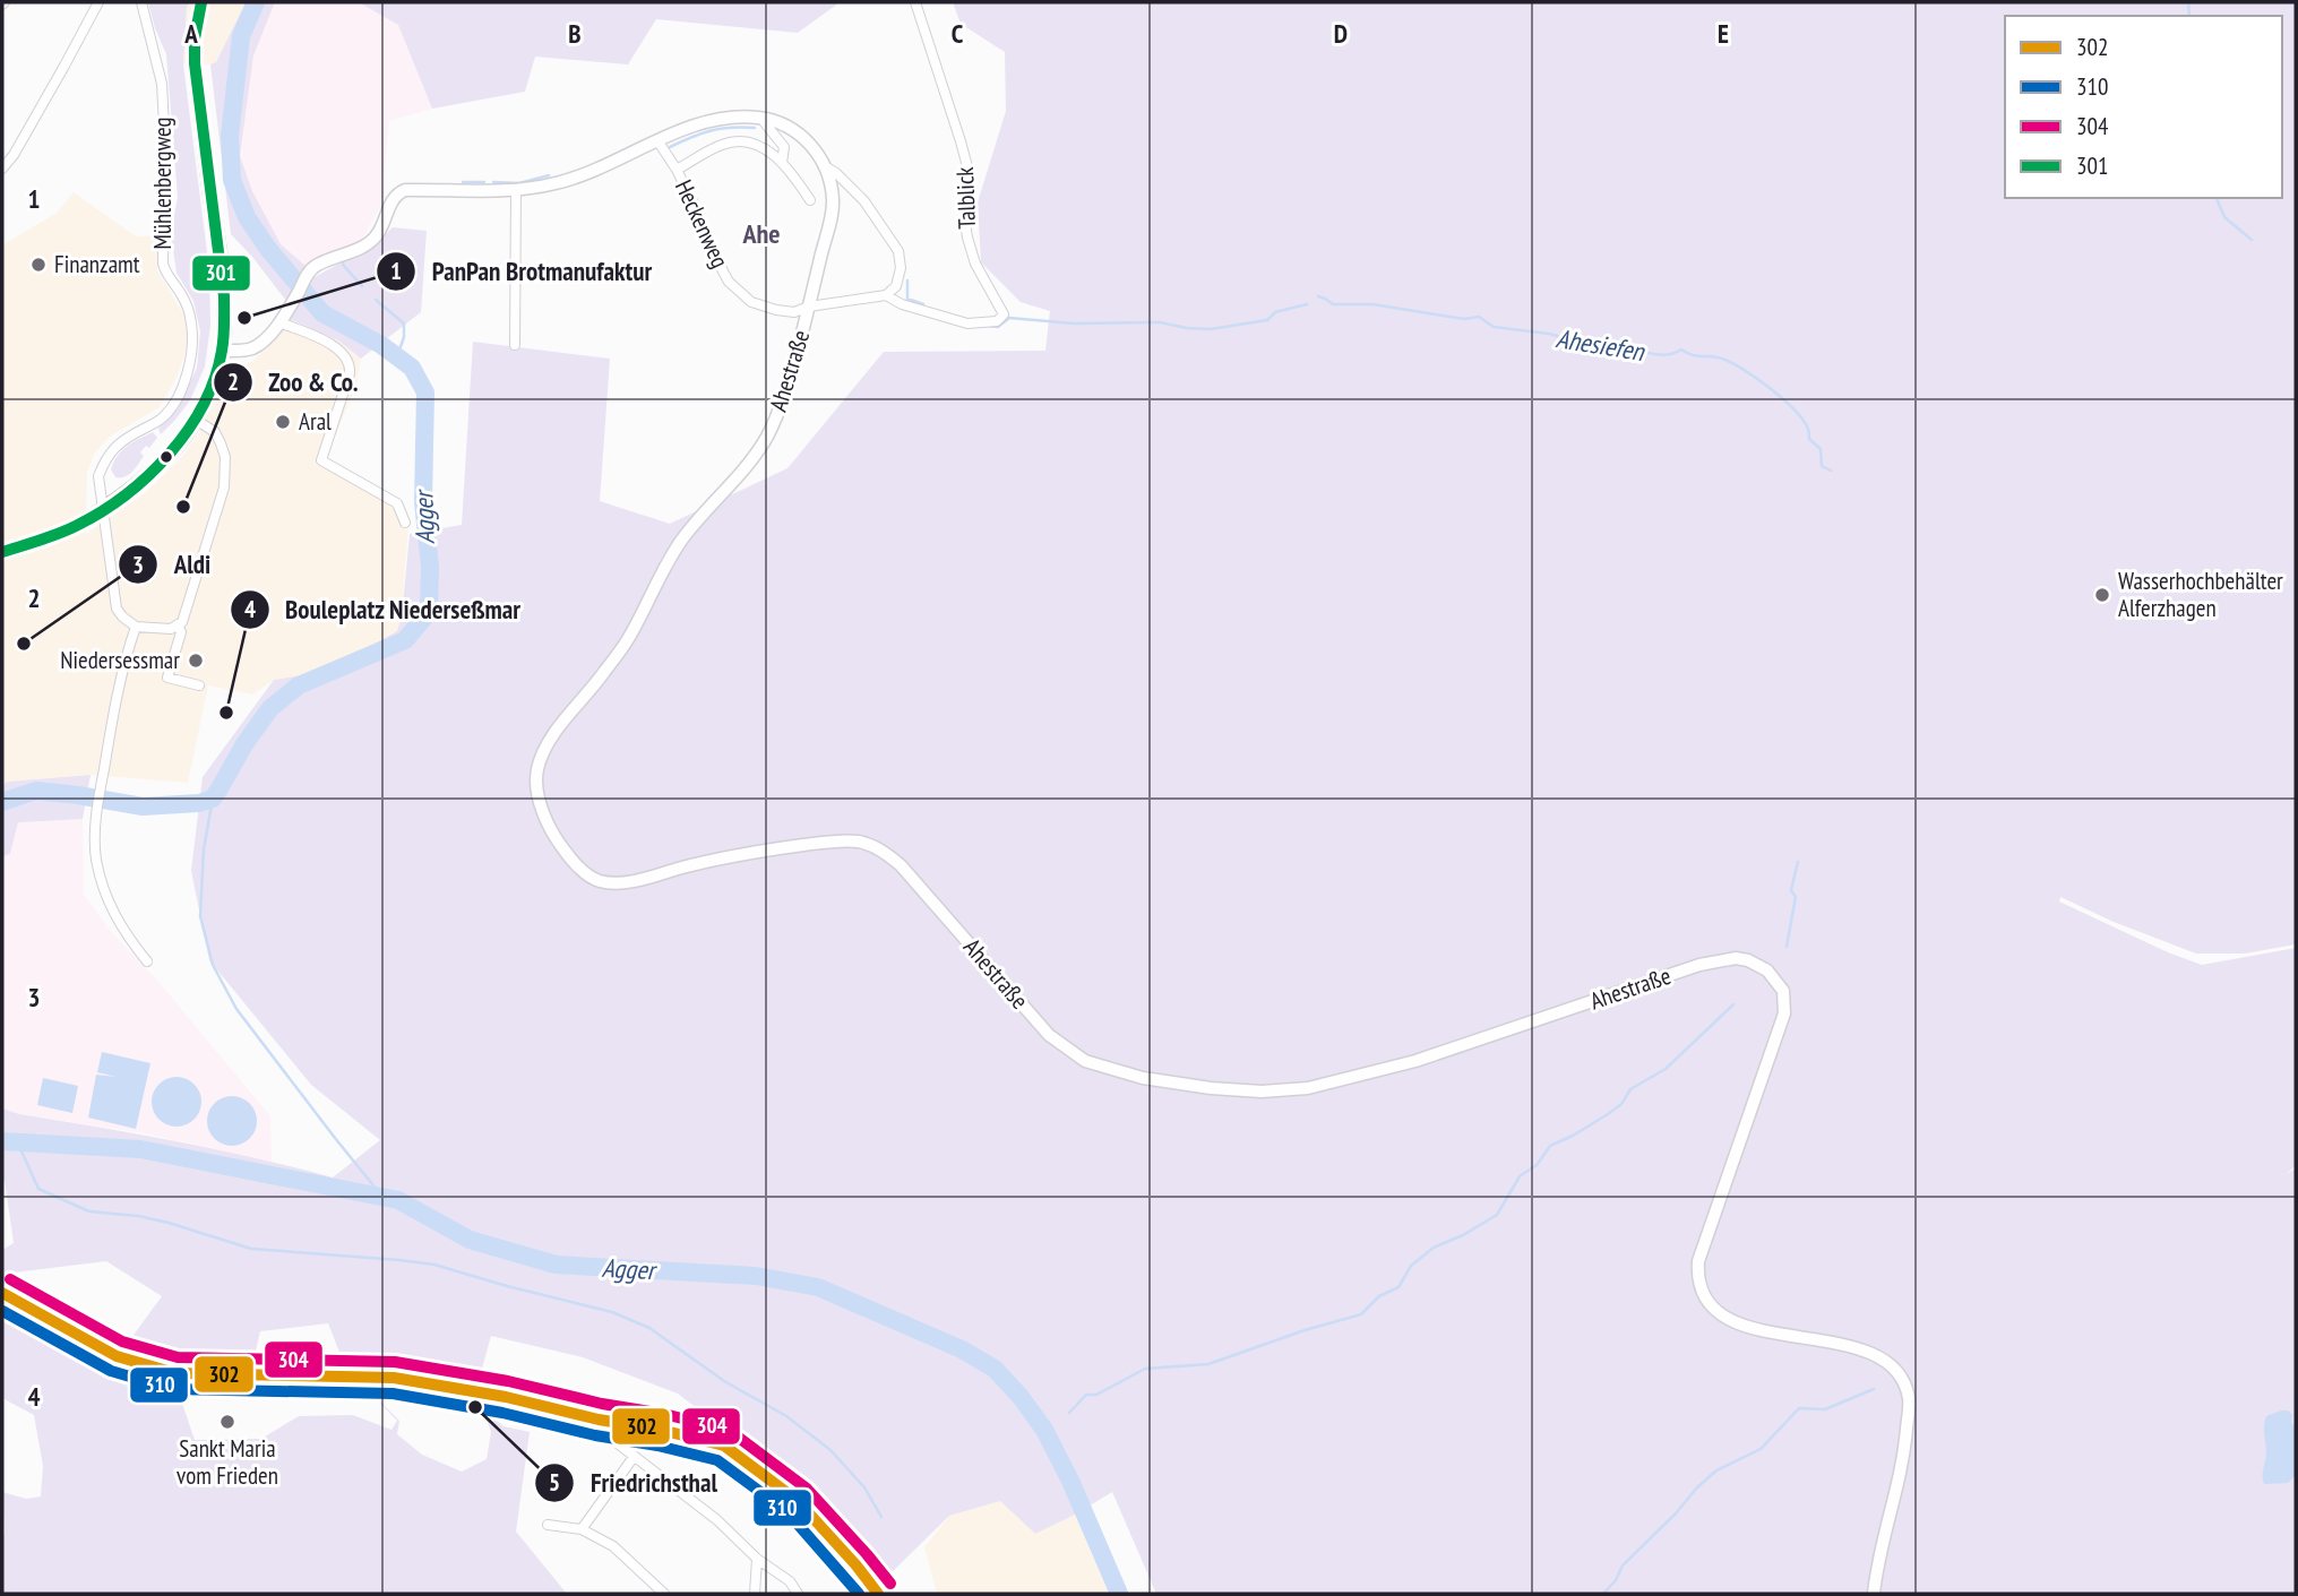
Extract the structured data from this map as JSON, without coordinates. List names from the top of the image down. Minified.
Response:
{"streets":{"main road":["Ahestraße"],"street":["Mühlenbergweg","Talblick","Heckenweg"]},"crossings":[["Talblick","Heckenweg"],["Talblick","Ahestraße"],["Heckenweg","Ahestraße"]],"districts":["Ahe"],"water":["Ahesiefen","Agger"],"places":["Finanzamt","PanPan Brotmanufaktur","Aral","Zoo & Co.","Wasserhochbehälter Alferzhagen","Aldi","Niedersessmar","Bouleplatz Niederseßmar","Friedrichsthal","Sankt Maria vom Frieden"],"lines":["transit line 301","transit line 304","transit line 302","transit line 310"],"legend":["302","310","304","301"],"grid":{"columns":["A","B","C","D","E"],"rows":["1","2","3","4"]}}
